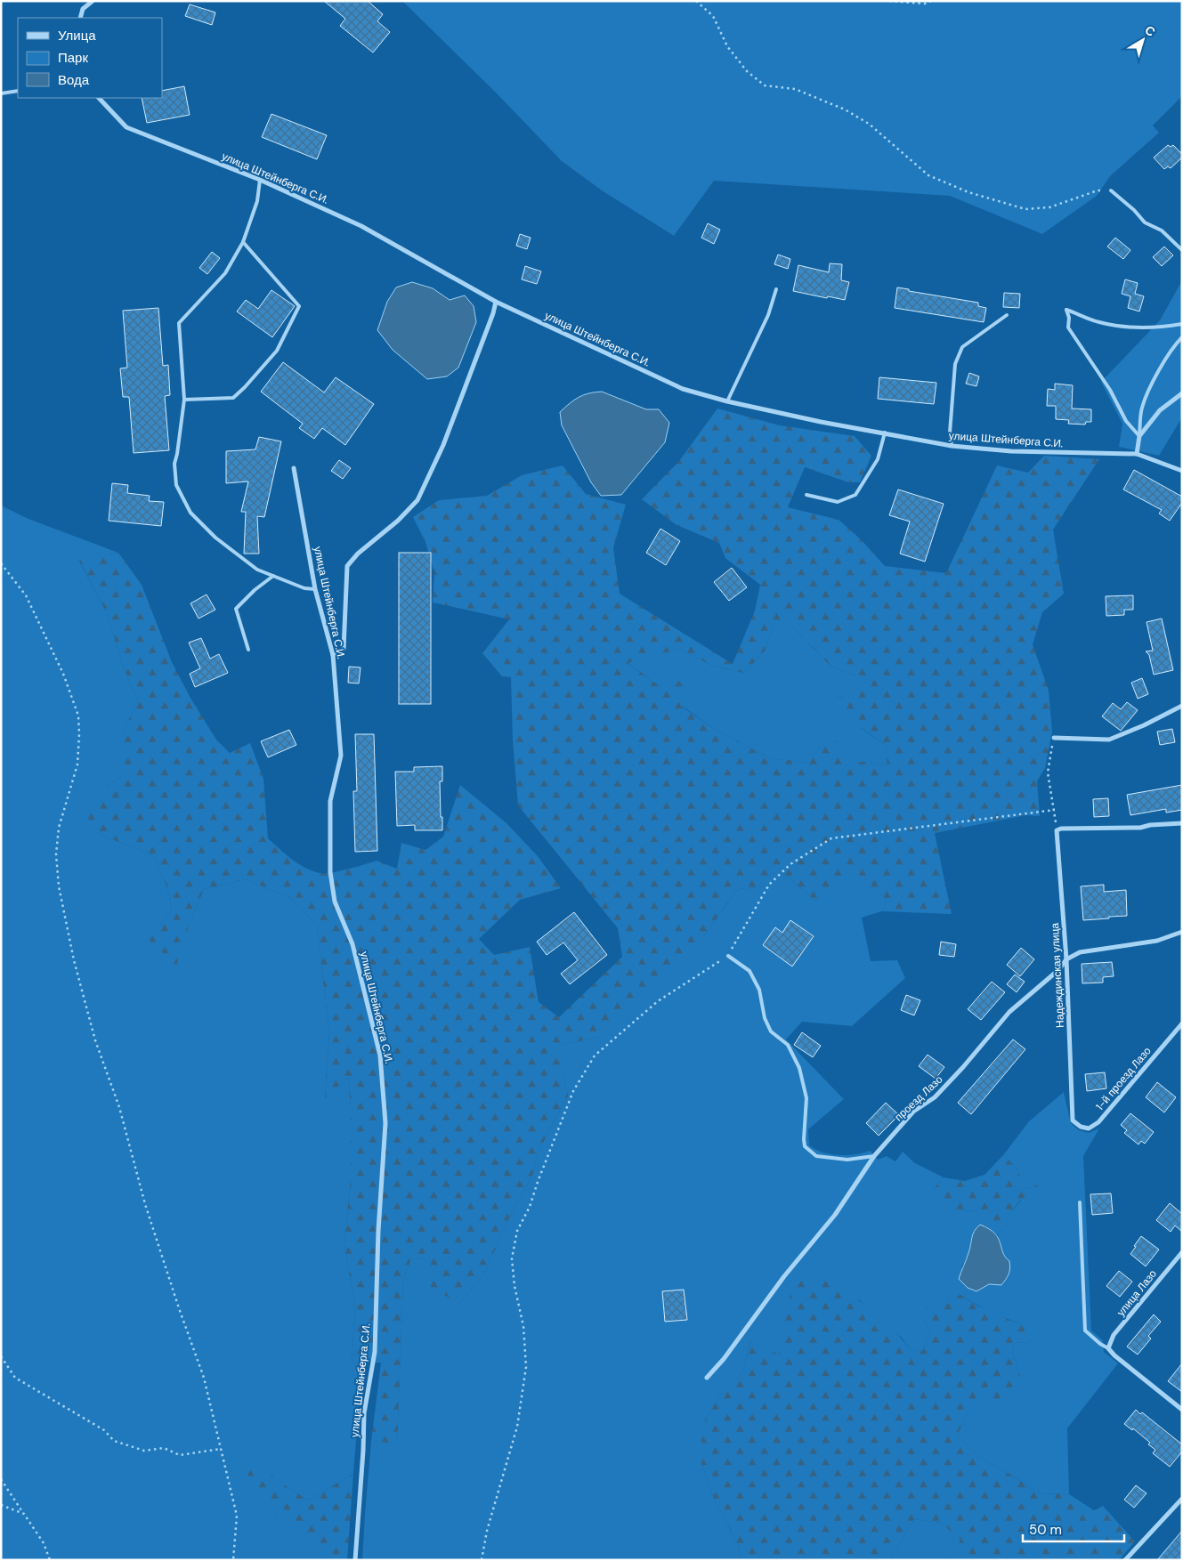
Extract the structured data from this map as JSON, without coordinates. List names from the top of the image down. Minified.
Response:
{"streets":{"street":["улица Штейнберга С.И.","Надеждинская улица","1-й проезд Лазо","проезд Лазо","улица Лазо"]},"crossings":[["Надеждинская улица","1-й проезд Лазо"],["Надеждинская улица","проезд Лазо"]],"legend":["Улица","Парк","Вода"],"scale_bar":"50 m","north":"top right"}
